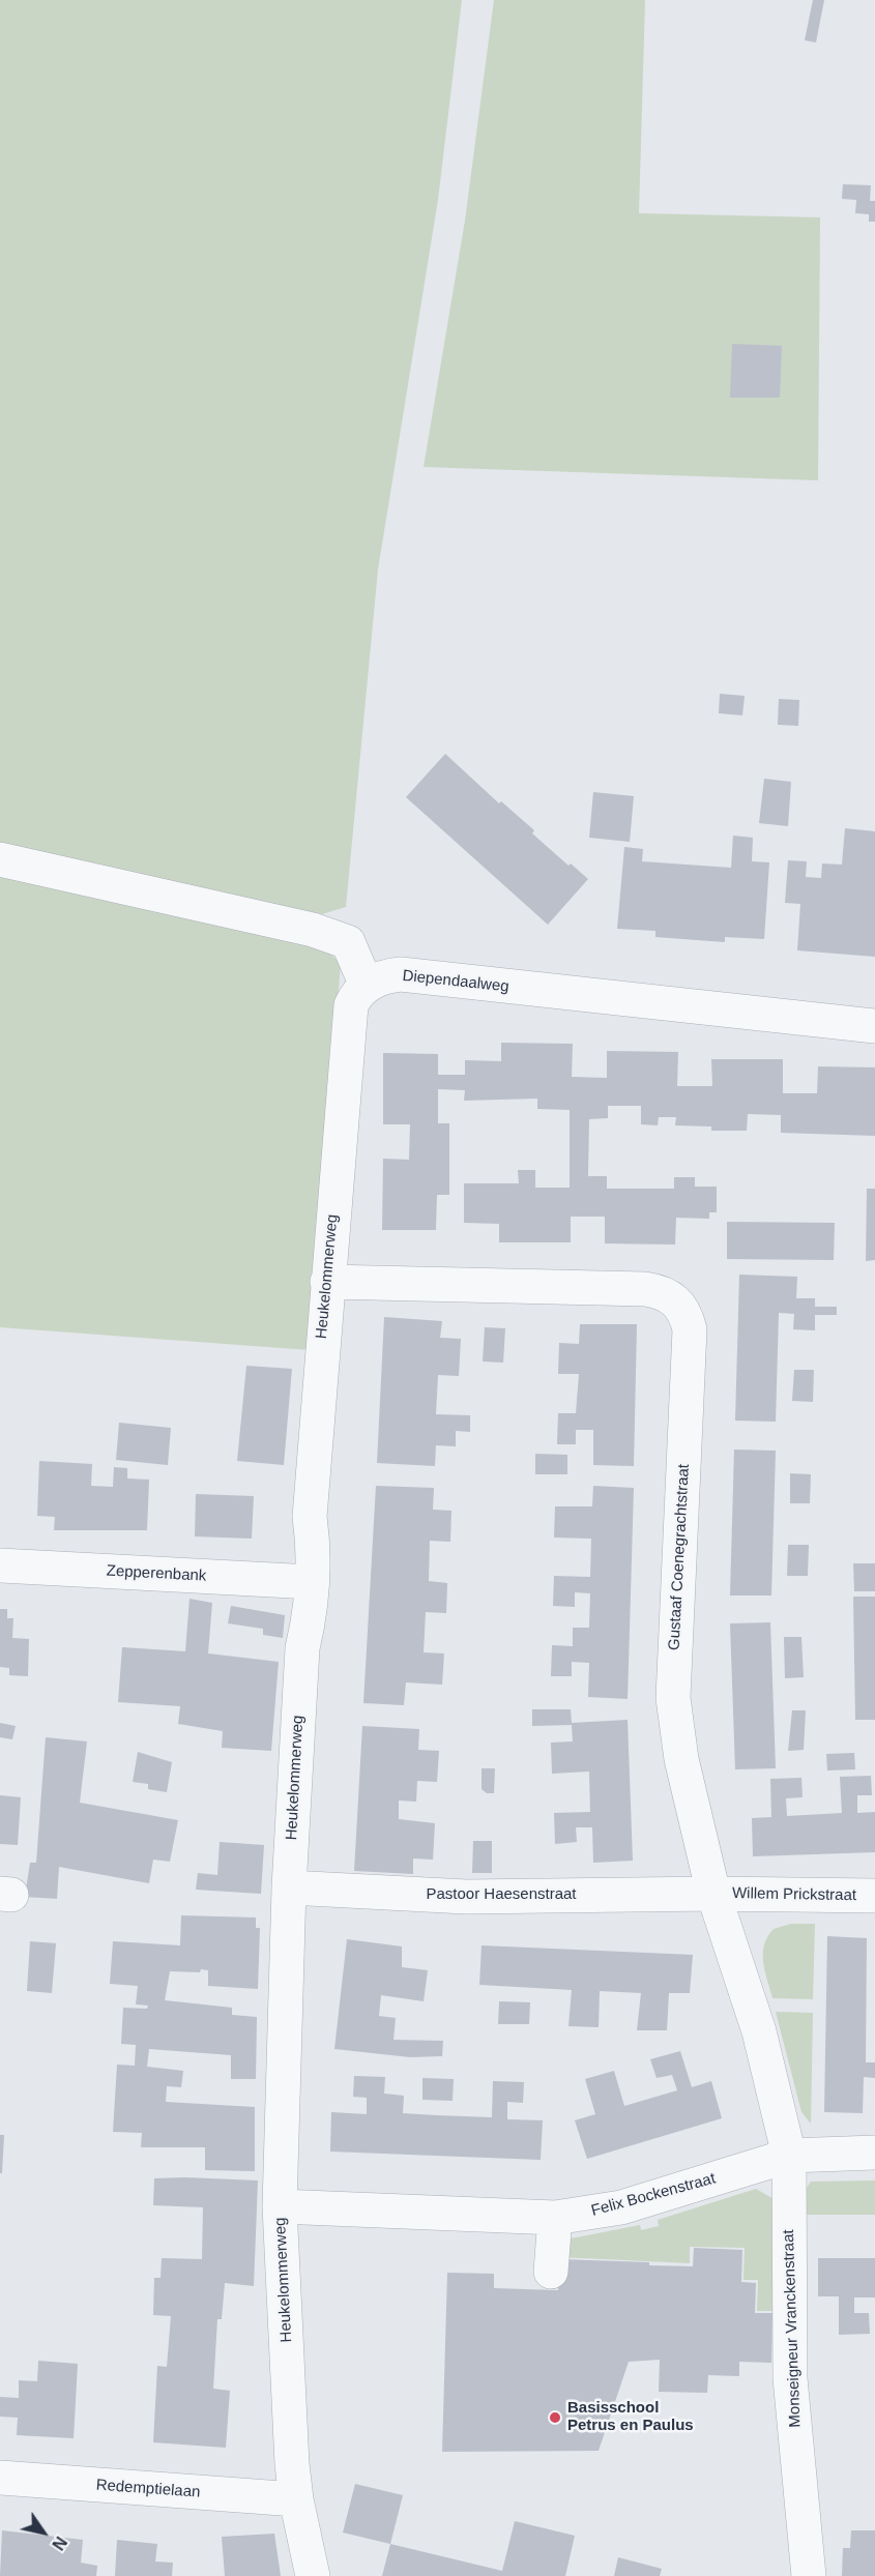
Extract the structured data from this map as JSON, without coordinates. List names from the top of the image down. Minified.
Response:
{"streets":{"street":["Diependaalweg","Heukelommerweg","Gustaaf Coenegrachtstraat","Zepperenbank","Pastoor Haesenstraat","Willem Prickstraat","Felix Bockenstraat","Monseigneur Vranckenstraat","Redemptielaan"]},"crossings":[["Diependaalweg","Heukelommerweg"],["Heukelommerweg","Gustaaf Coenegrachtstraat"],["Heukelommerweg","Zepperenbank"],["Heukelommerweg","Pastoor Haesenstraat"],["Heukelommerweg","Felix Bockenstraat"],["Heukelommerweg","Redemptielaan"],["Gustaaf Coenegrachtstraat","Pastoor Haesenstraat"],["Gustaaf Coenegrachtstraat","Willem Prickstraat"],["Gustaaf Coenegrachtstraat","Felix Bockenstraat"],["Gustaaf Coenegrachtstraat","Monseigneur Vranckenstraat"],["Pastoor Haesenstraat","Willem Prickstraat"],["Felix Bockenstraat","Monseigneur Vranckenstraat"]],"places":["Basisschool Petrus en Paulus"],"north":"bottom right"}
